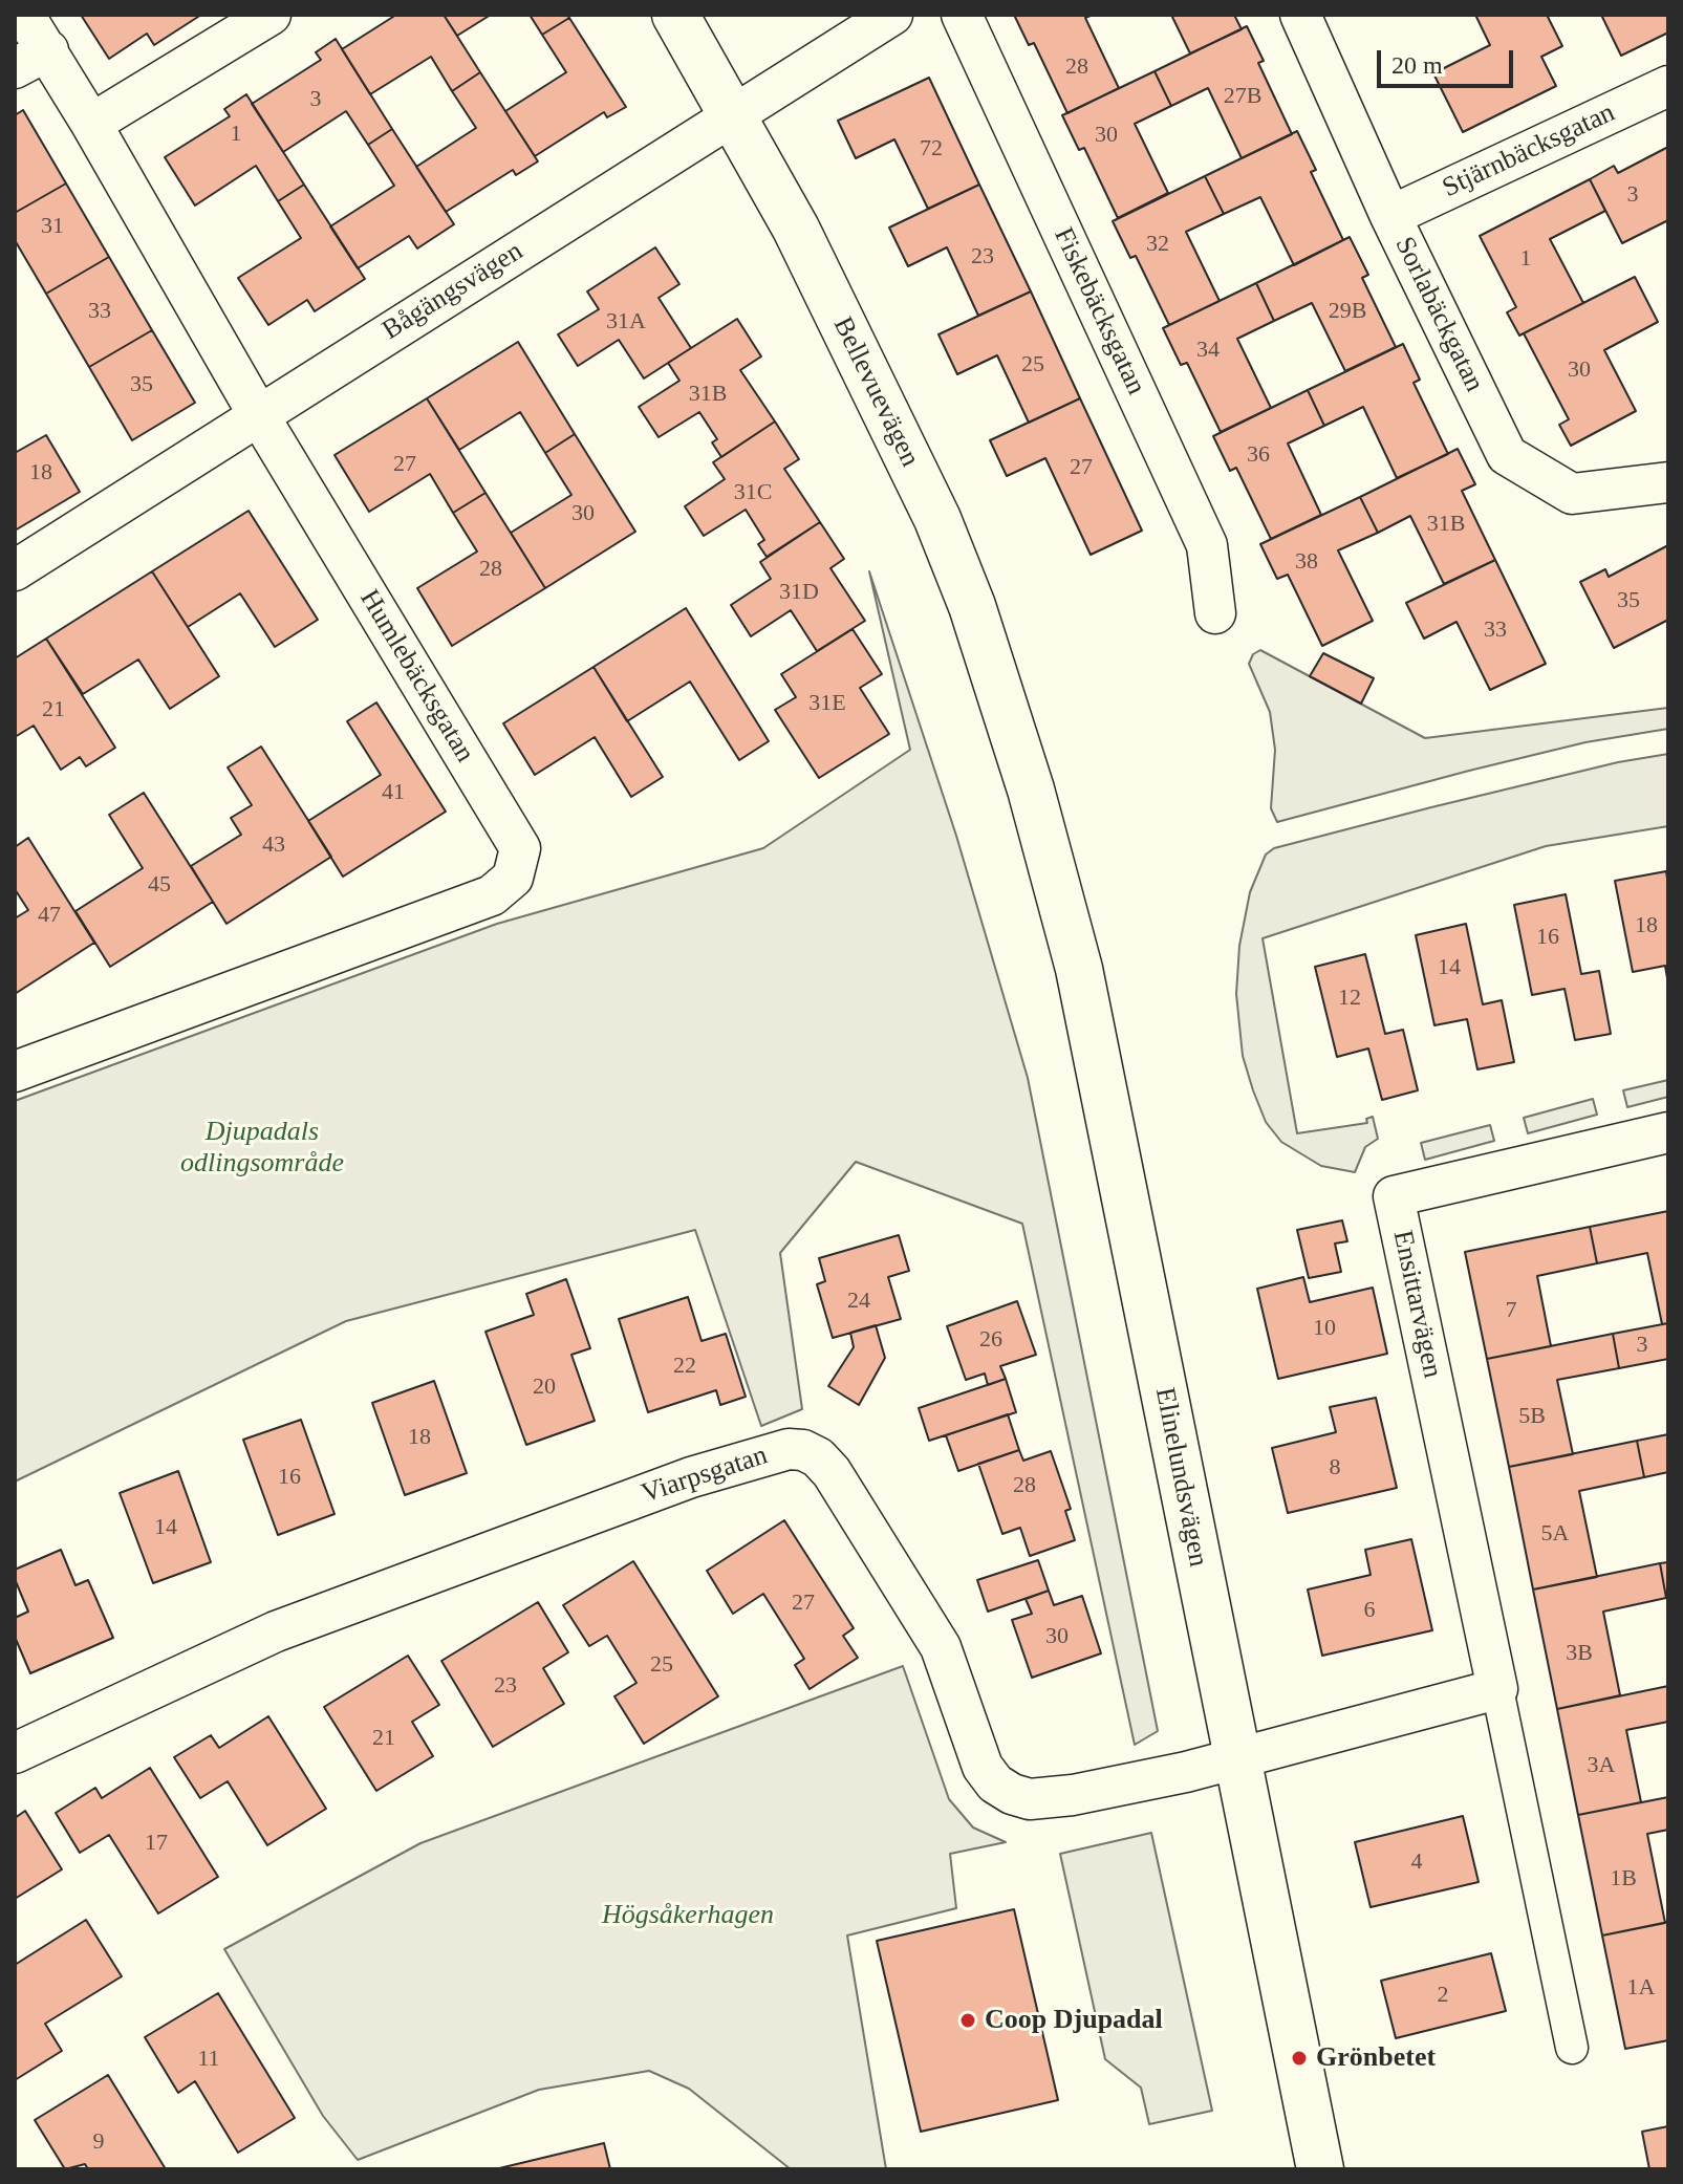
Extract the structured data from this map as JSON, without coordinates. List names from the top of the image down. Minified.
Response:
{"streets":{"street":["Stjärnbäcksgatan","Bågängsvägen","Fiskebäcksgatan","Sorlabäckgatan","Bellevuevägen","Humlebäcksgatan","Ensittarvägen","Viarpsgatan","Elinelundsvägen"]},"crossings":[["Stjärnbäcksgatan","Sorlabäckgatan"],["Bågängsvägen","Bellevuevägen"],["Bågängsvägen","Humlebäcksgatan"],["Bellevuevägen","Elinelundsvägen"],["Viarpsgatan","Elinelundsvägen"]],"parks":["Djupadals odlingsområde","Högsåkerhagen"],"places":["Coop Djupadal","Grönbetet"],"house_numbers":["28","27B","3","1","30","72","3","31","32","23","1","33","29B","31A","34","25","30","35","31B","36","27","27","18","31C","30","31B","38","28","31D","35","33","31E","21","41","43","45","47","18","16","14","12","24","7","10","26","3","22","20","5B","18","8","16","28","14","5A","27","6","30","3B","25","23","21","3A","17","4","1B","1A","2","11","9"],"scale_bar":"20 m"}
